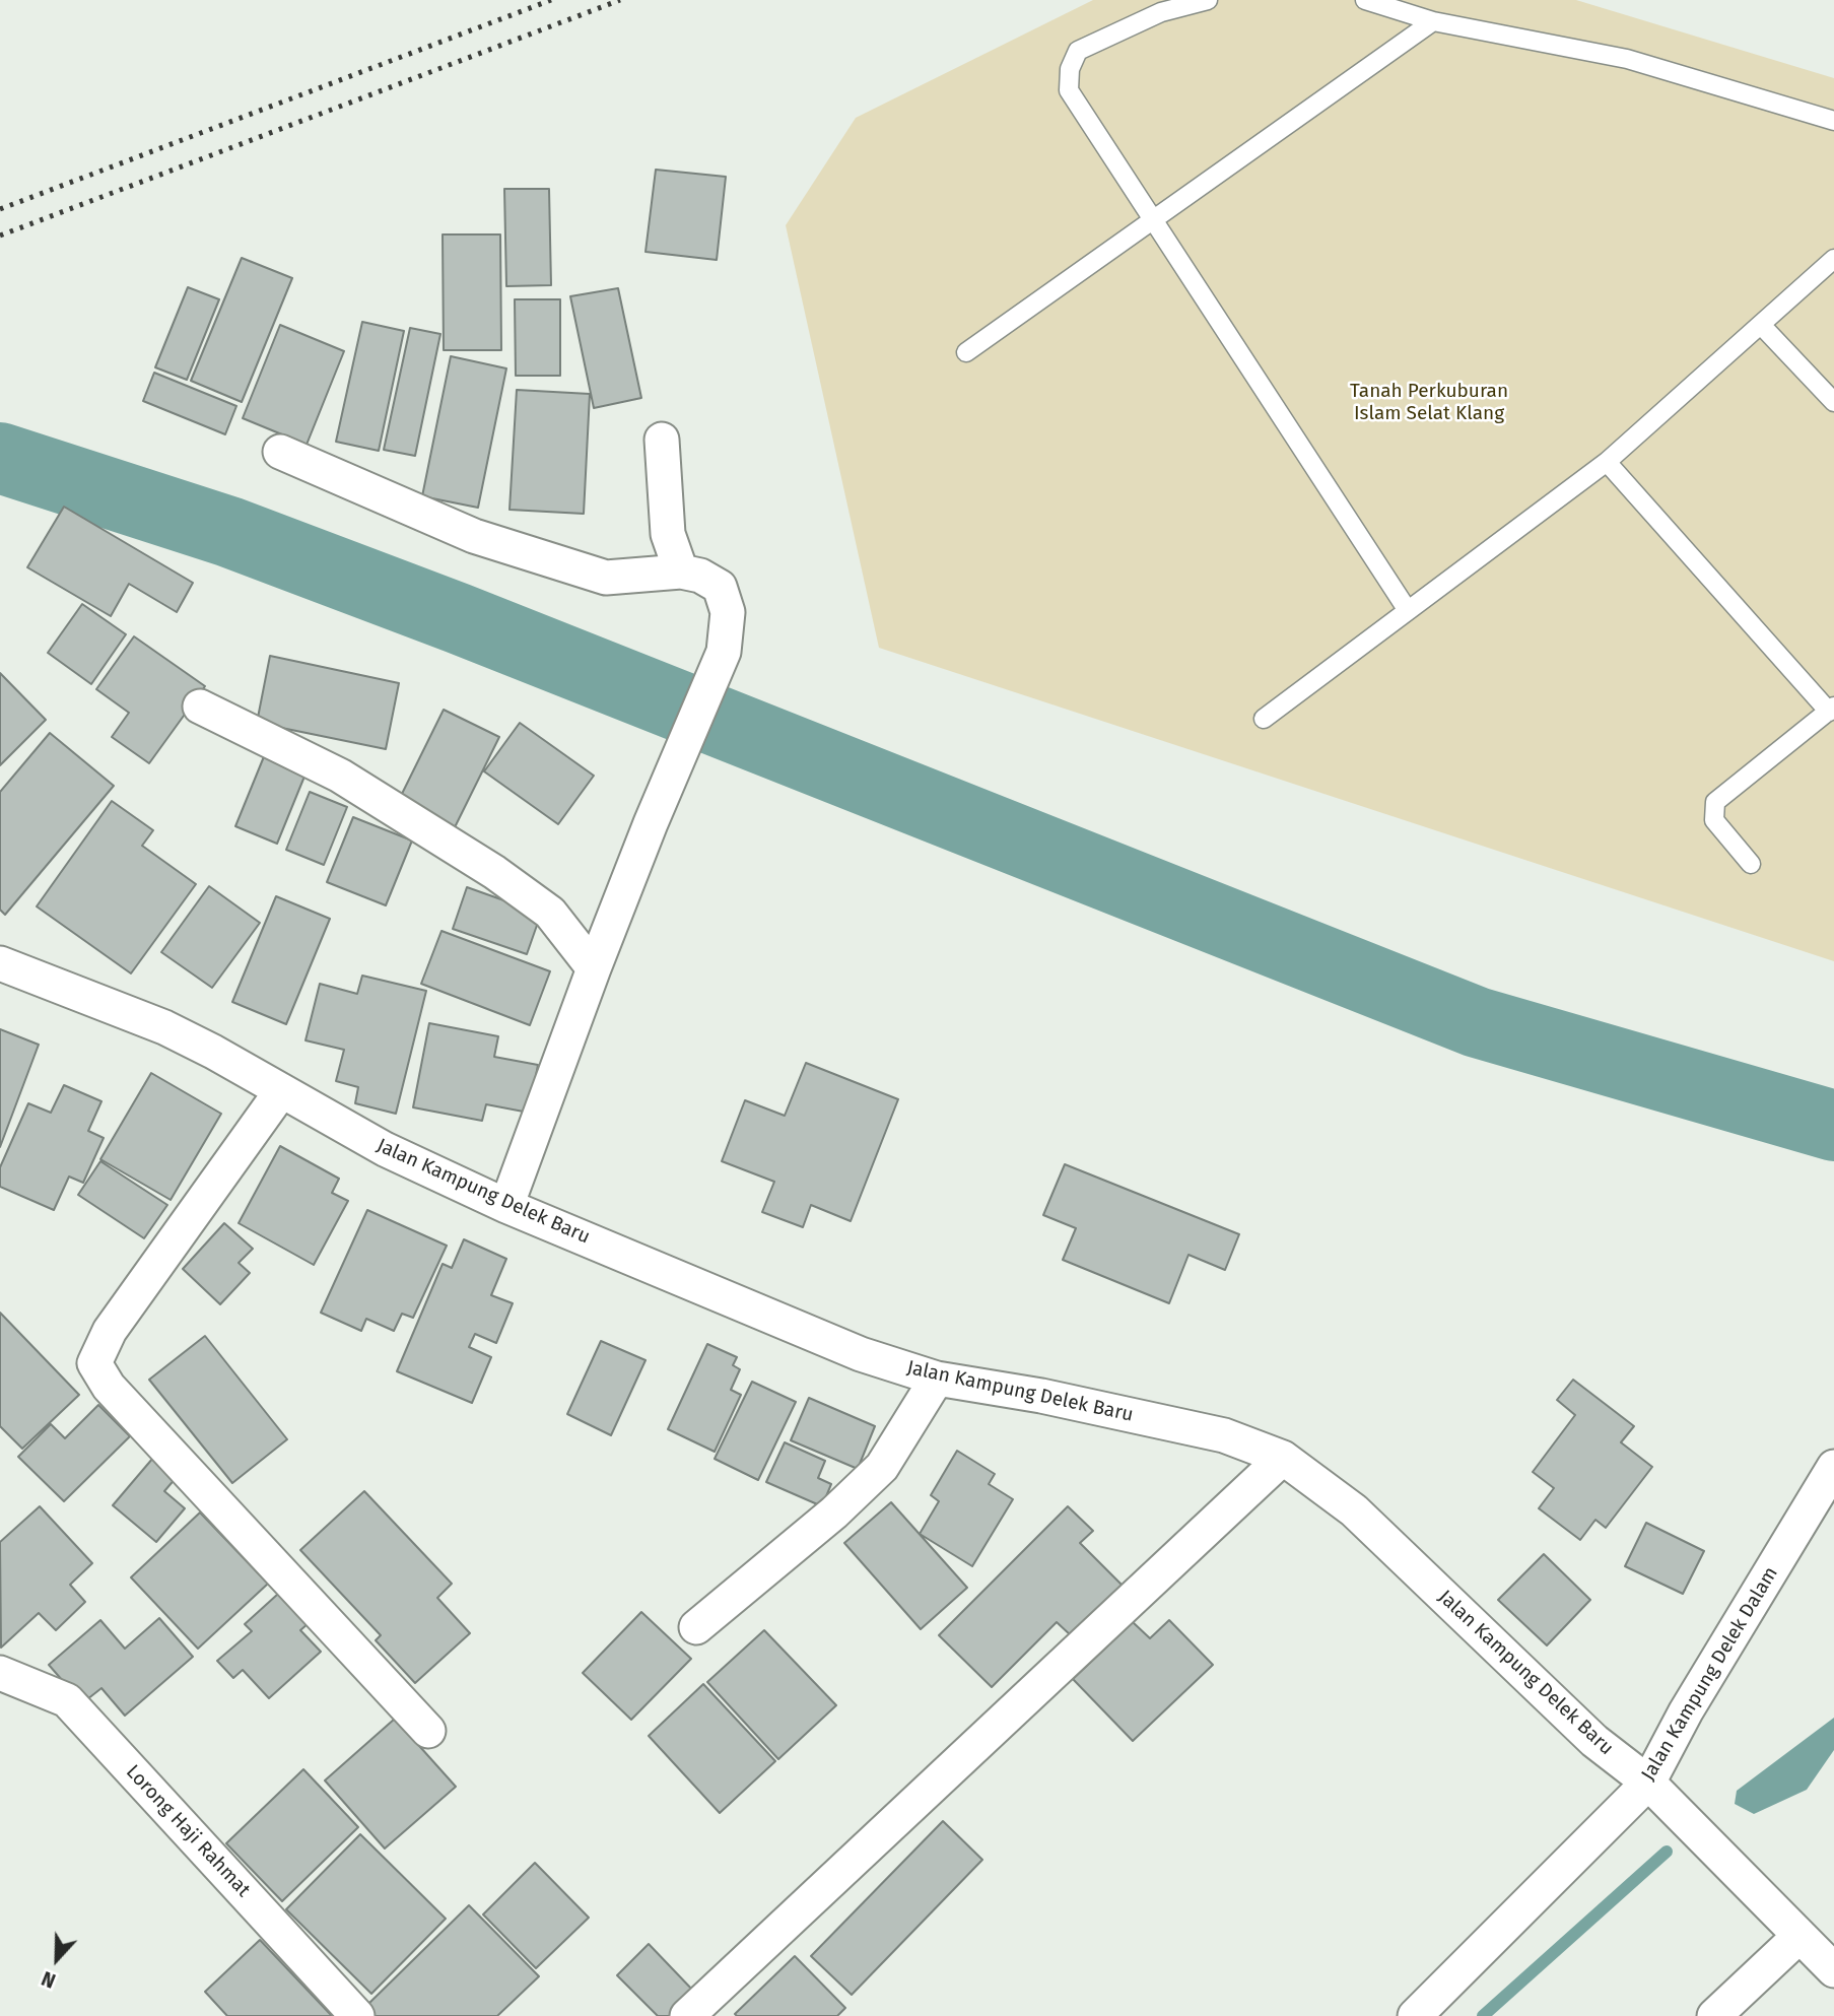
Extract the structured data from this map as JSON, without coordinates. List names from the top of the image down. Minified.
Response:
{"streets":{"street":["Jalan Kampung Delek Baru","Jalan Kampung Delek Dalam","Lorong Haji Rahmat"]},"crossings":[["Jalan Kampung Delek Baru","Jalan Kampung Delek Dalam"]],"parks":["Tanah Perkuburan Islam Selat Klang"],"north":"bottom"}
